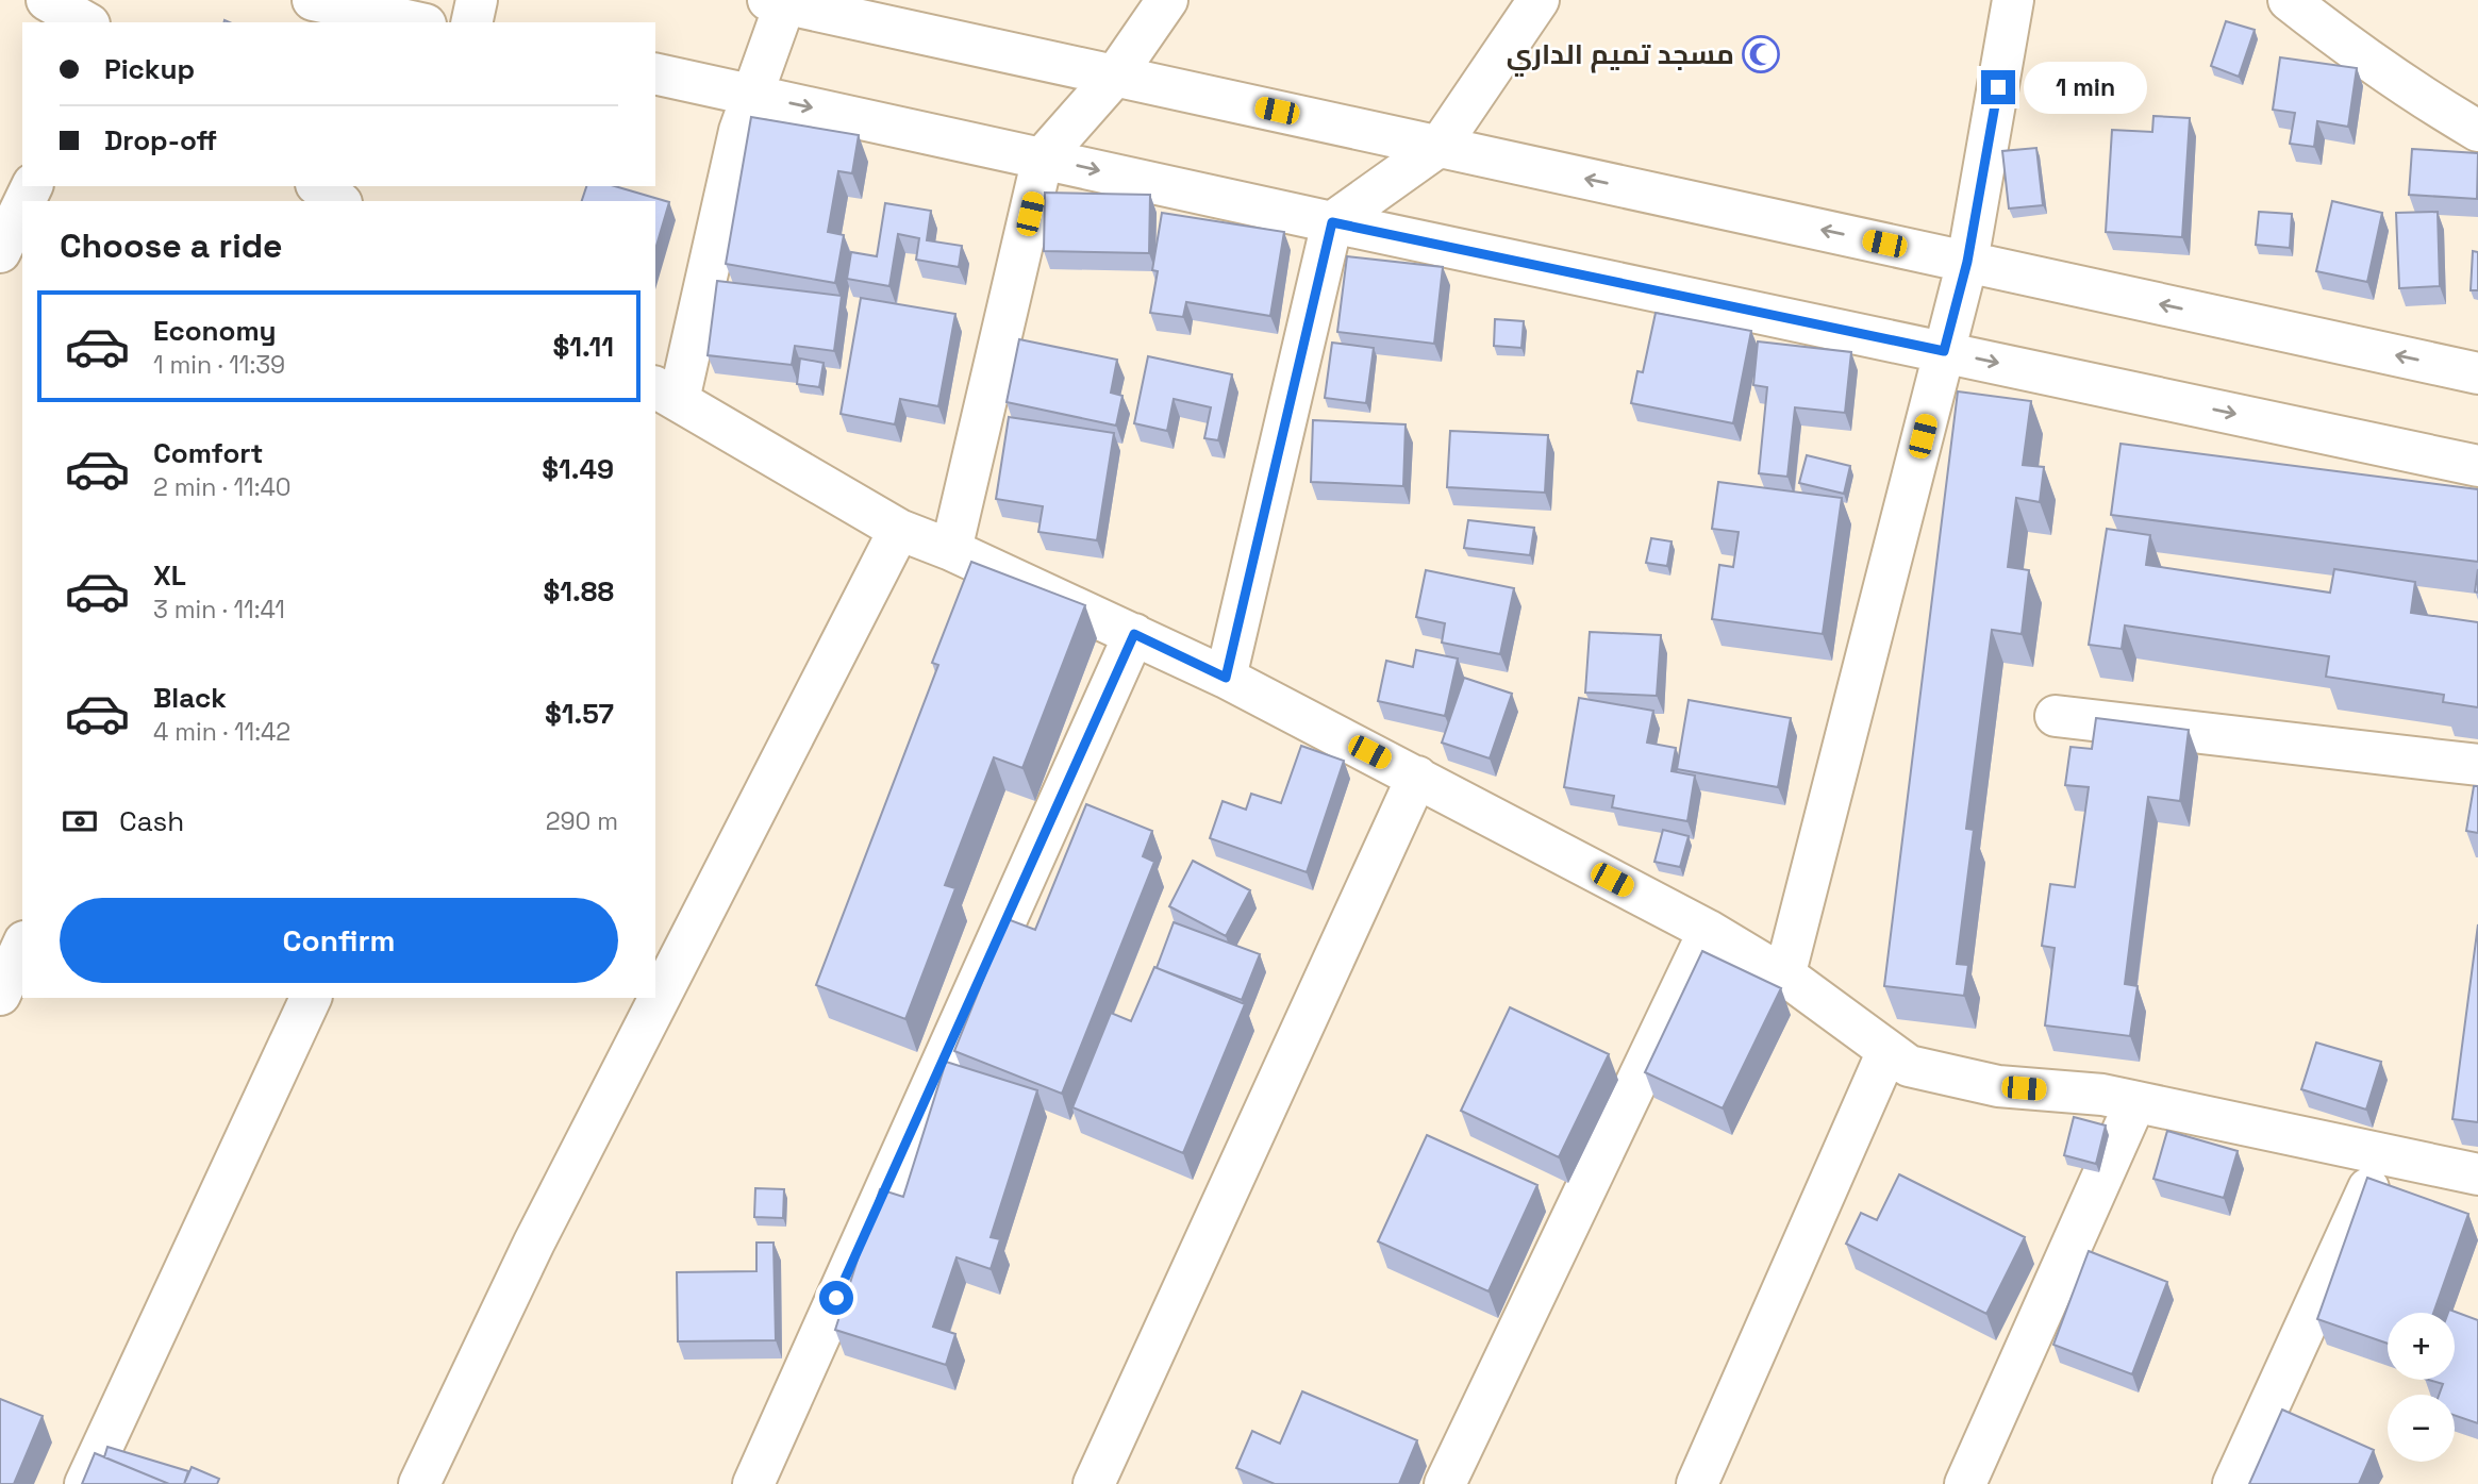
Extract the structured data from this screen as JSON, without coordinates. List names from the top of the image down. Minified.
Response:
{"places":{"mosque":["مسجد تميم الداري"]},"page":{"banner":["Pickup","Drop-off"],"bubble":"1 min","heading":"Choose a ride","list":[{"name":"Economy","note":"1 min · 11:39","value":"$1.11"},{"name":"Comfort","note":"2 min · 11:40","value":"$1.49"},{"name":"XL","note":"3 min · 11:41","value":"$1.88"},{"name":"Black","note":"4 min · 11:42","value":"$1.57"}],"pay":["Cash","290 m"],"buttons":"Confirm","map_buttons":["+","−"]}}
